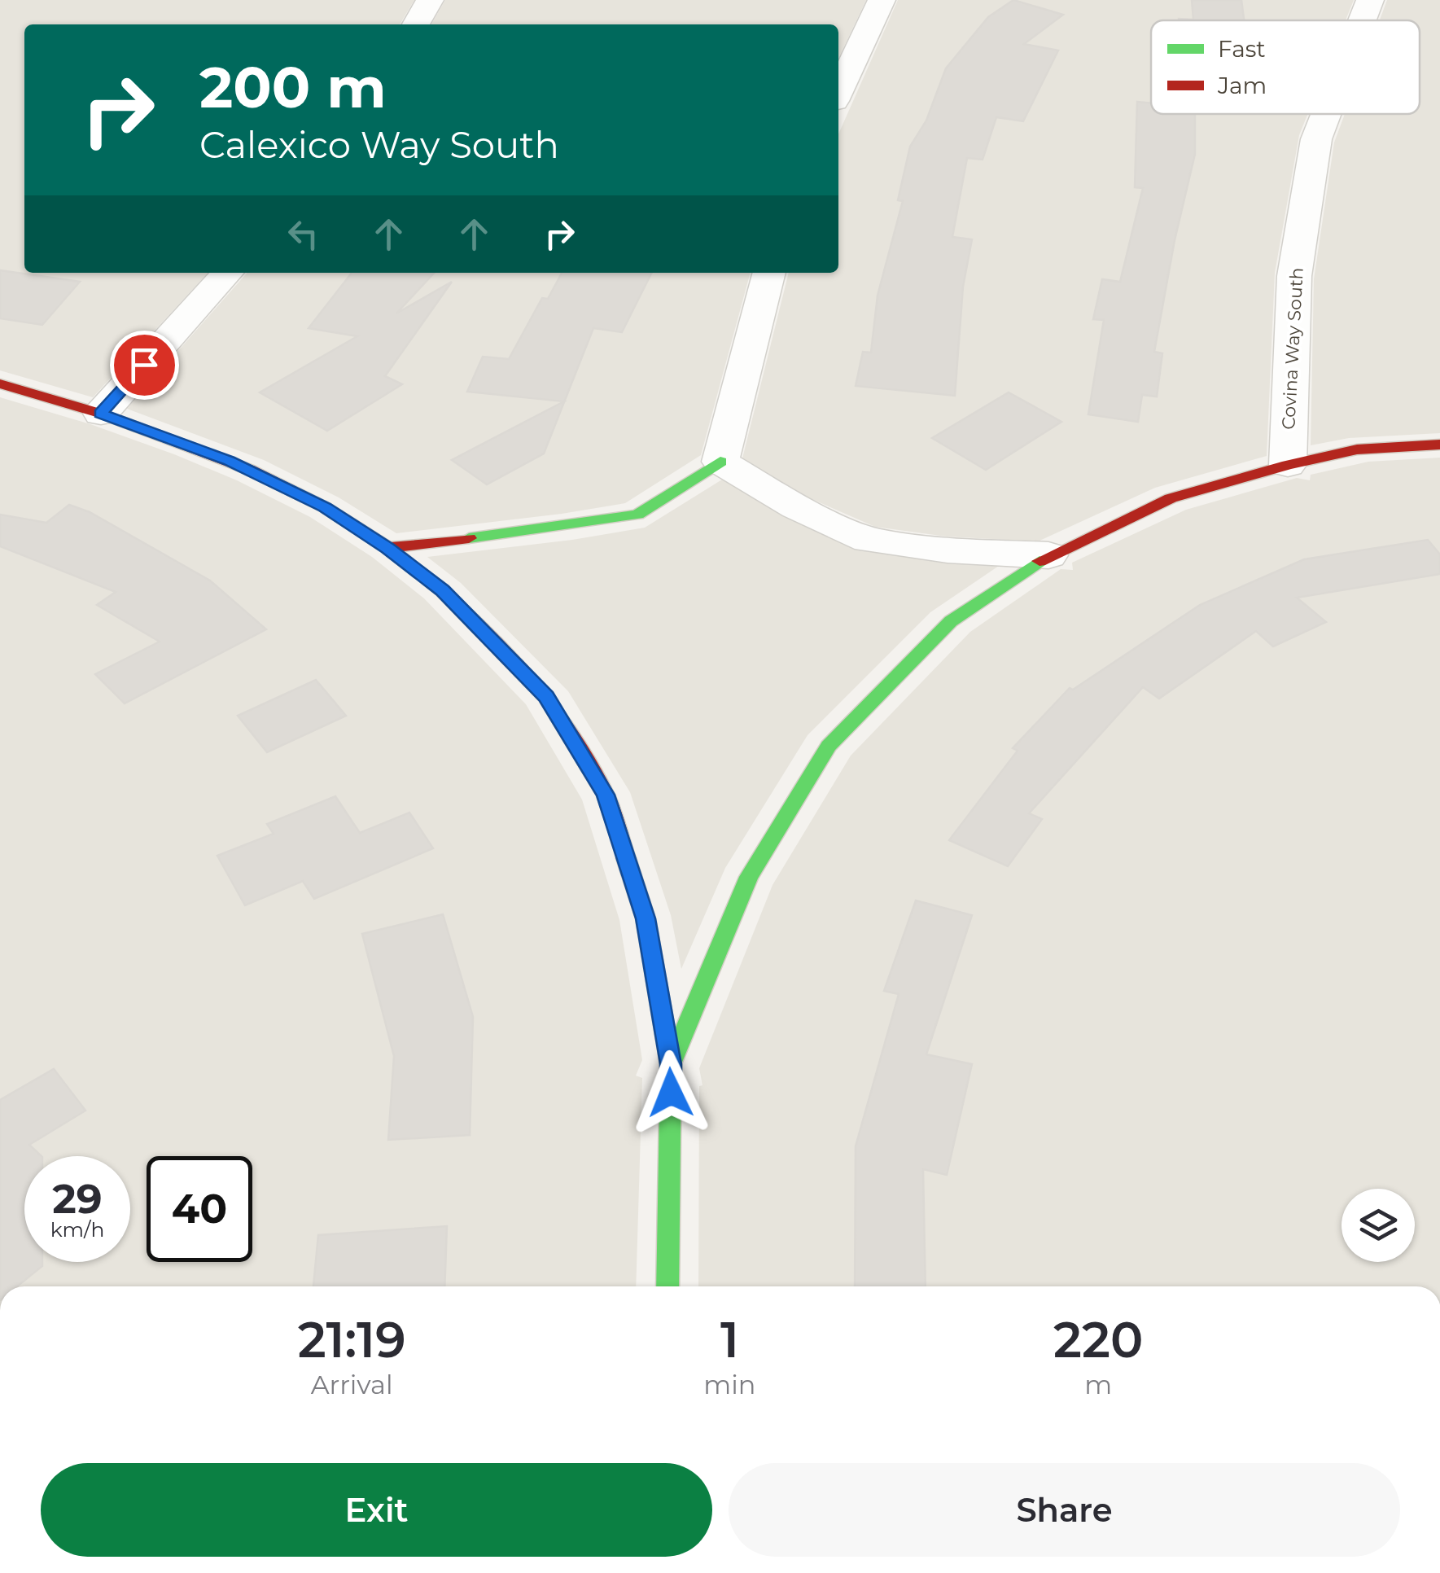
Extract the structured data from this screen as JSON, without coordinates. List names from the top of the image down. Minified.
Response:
{"streets":{"street":["Covina Way South"]},"legend":["Fast","Jam"],"page":{"turn":["200 m","Calexico Way South"],"speed":"29 km/h","limit":"40","eta":["21:19","Arrival","1","min","220","m"],"buttons":["Exit","Share"]}}
